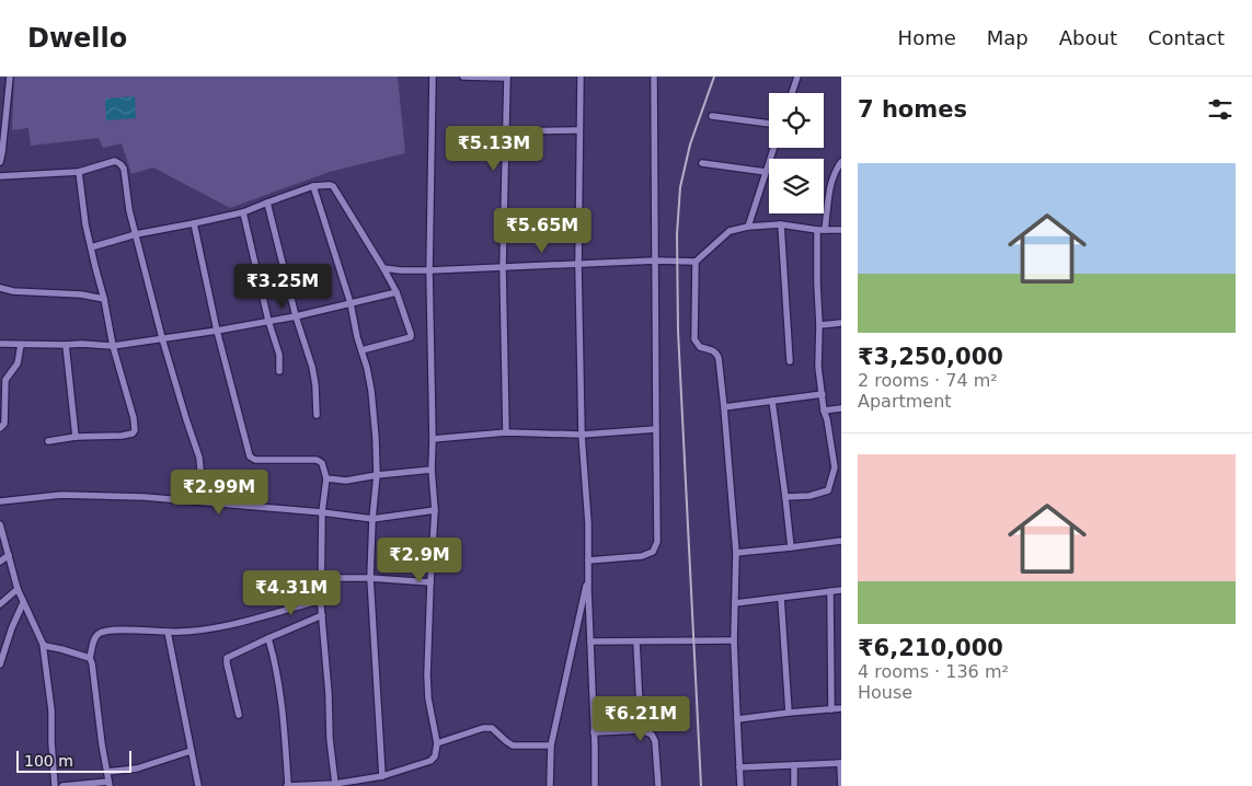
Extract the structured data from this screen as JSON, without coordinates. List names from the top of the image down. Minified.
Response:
{"scale_bar":"100 m","page":{"header":"Dwello","nav":["Home","Map","About","Contact"],"heading":"7 homes","price":["₹5.13M","₹5.65M","₹3.25M","₹2.99M","₹2.9M","₹4.31M","₹6.21M"],"list":[{"name":"₹3,250,000","note":"2 rooms · 74 m² · Apartment"},{"name":"₹6,210,000","note":"4 rooms · 136 m² · House"}],"scale":"100 m"}}
